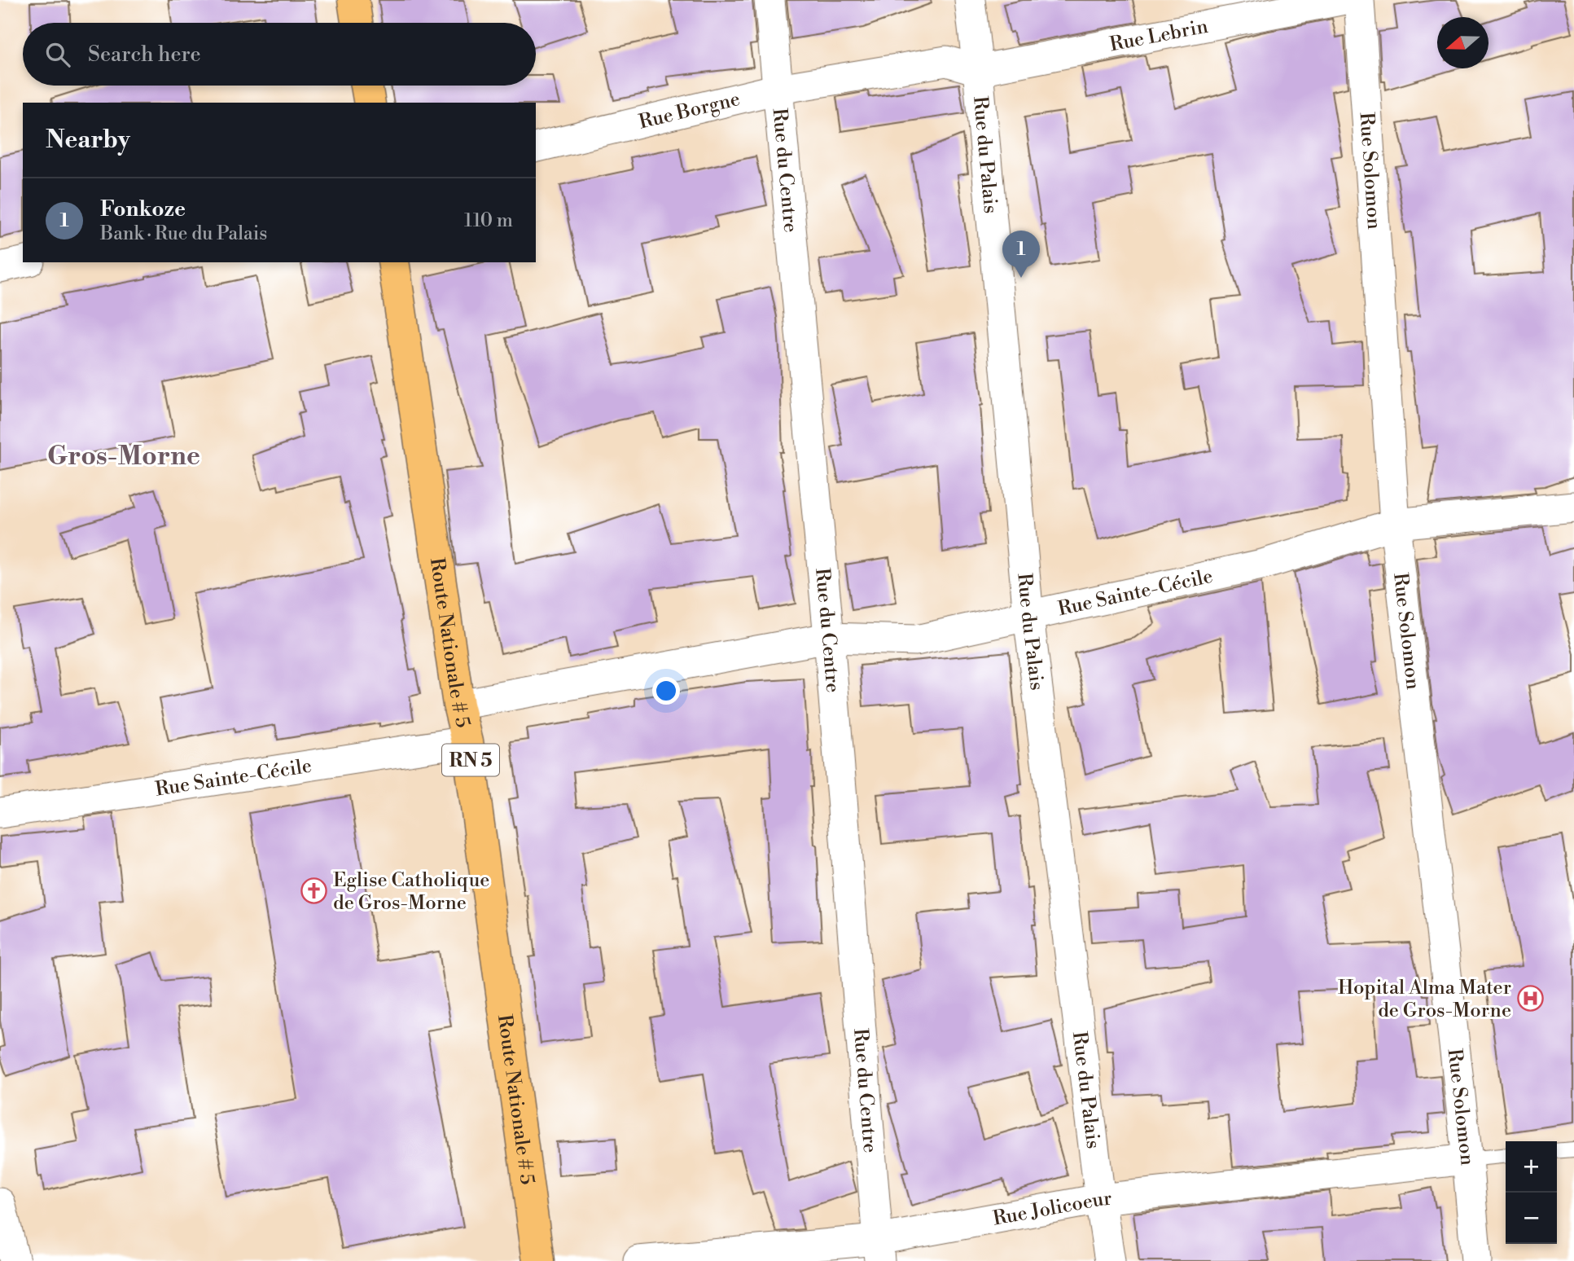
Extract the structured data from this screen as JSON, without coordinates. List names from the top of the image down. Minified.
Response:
{"streets":{"main road":["Route Nationale # 5","RN 5"],"street":["Rue Lebrin","Rue Borgne","Rue du Palais","Rue du Centre","Rue Solomon","Rue Sainte-Cécile","Rue Jolicoeur"]},"crossings":[["Rue Lebrin","Rue Borgne"],["Rue Lebrin","Rue du Palais"],["Rue Borgne","Rue du Palais"],["Rue Borgne","Rue du Centre"],["Rue du Palais","Rue Sainte-Cécile"],["Rue du Palais","Rue Jolicoeur"],["Rue du Centre","Rue Sainte-Cécile"],["Rue du Centre","Rue Jolicoeur"],["Rue Solomon","Rue Sainte-Cécile"],["Rue Solomon","Rue Jolicoeur"],["Rue Sainte-Cécile","Route Nationale # 5"]],"districts":["Gros-Morne"],"places":{"church":["Eglise Catholique de Gros-Morne"],"hospital":["Hopital Alma Mater de Gros-Morne"]},"north":"left","page":{"search":"Search here","heading":"Nearby","list":[{"mark":"1","name":"Fonkoze","note":"Bank · Rue du Palais","value":"110 m"}],"pins":"1","map_buttons":["+","−"]}}
